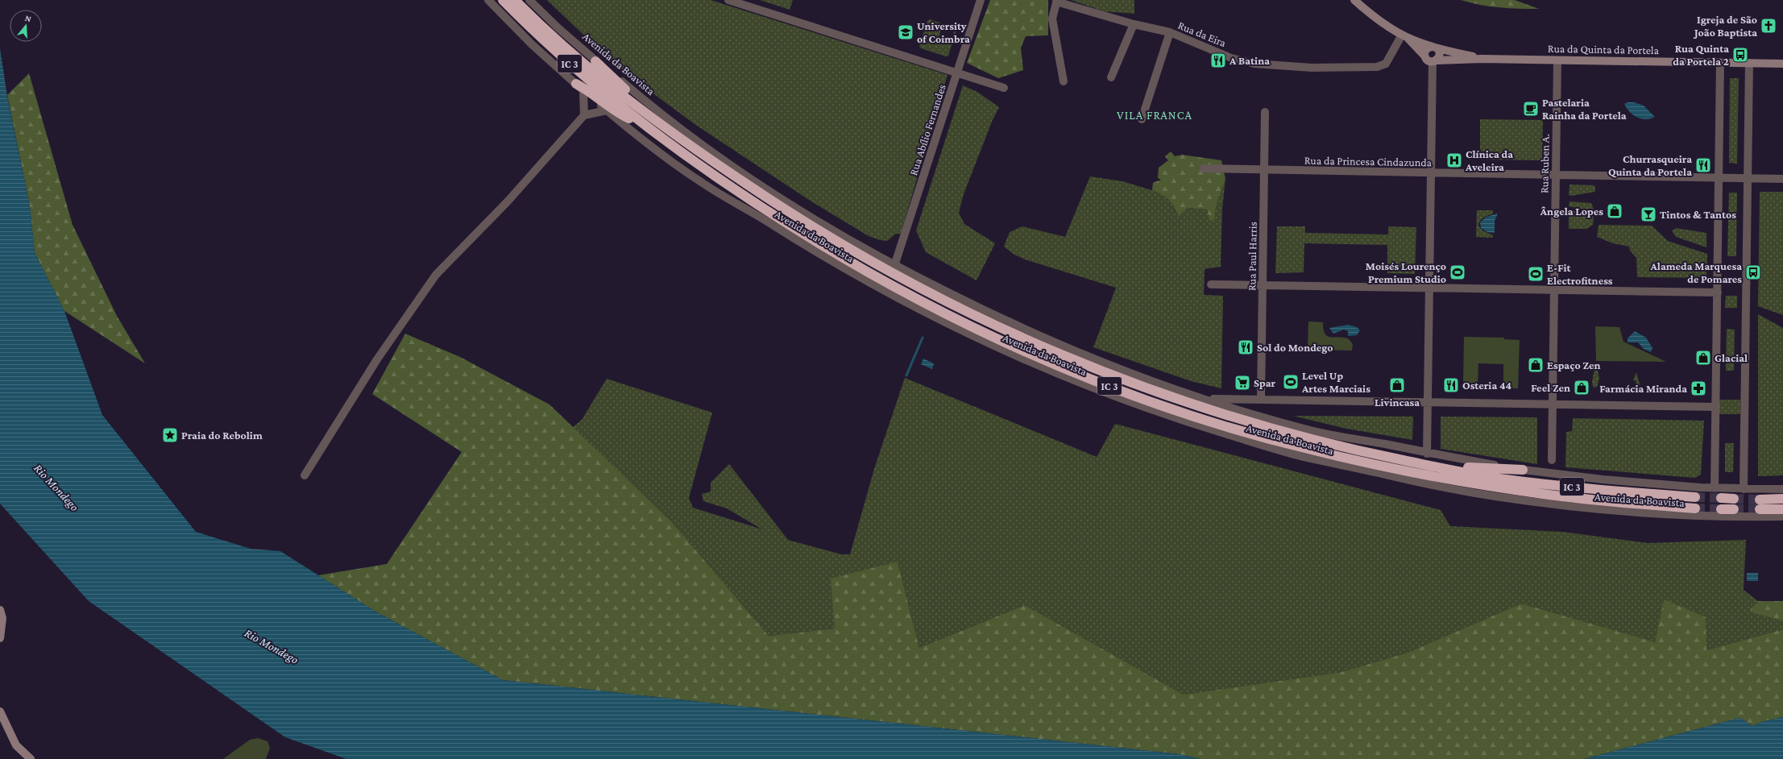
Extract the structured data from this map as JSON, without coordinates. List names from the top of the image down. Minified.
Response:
{"streets":{"highway":["IC 3","Avenida da Boavista"],"street":["Rua da Eira","Rua da Quinta da Portela","Rua Abílio Fernandes","Rua da Princesa Cindazunda","Rua Ruben A.","Rua Paul Harris"]},"crossings":[["Rua da Eira","Rua da Quinta da Portela"],["Rua da Quinta da Portela","Rua Ruben A."],["Avenida da Boavista","Rua Abílio Fernandes"],["Rua da Princesa Cindazunda","Rua Ruben A."],["Rua da Princesa Cindazunda","Rua Paul Harris"]],"districts":["VILA FRANCA"],"water":["Rio Mondego"],"places":{"church":["Igreja de São João Baptista"],"school or university":["University of Coimbra"],"bus stop":["Rua Quinta da Portela 2","Alameda Marquesa de Pomares"],"restaurant":["A Batina","Churrasqueira Quinta da Portela","Sol do Mondego","Osteria 44"],"cafe":["Pastelaria Rainha da Portela"],"hospital":["Clínica da Aveleira"],"shop":["Ângela Lopes","Glacial","Espaço Zen","Livincasa","Feel Zen"],"bar":["Tintos & Tantos"],"sports":["Moisés Lourenço Premium Studio","E-Fit Electrofitness","Level Up Artes Marciais"],"supermarket":["Spar"],"pharmacy":["Farmácia Miranda"],"place":["Praia do Rebolim"]},"north":"top"}
